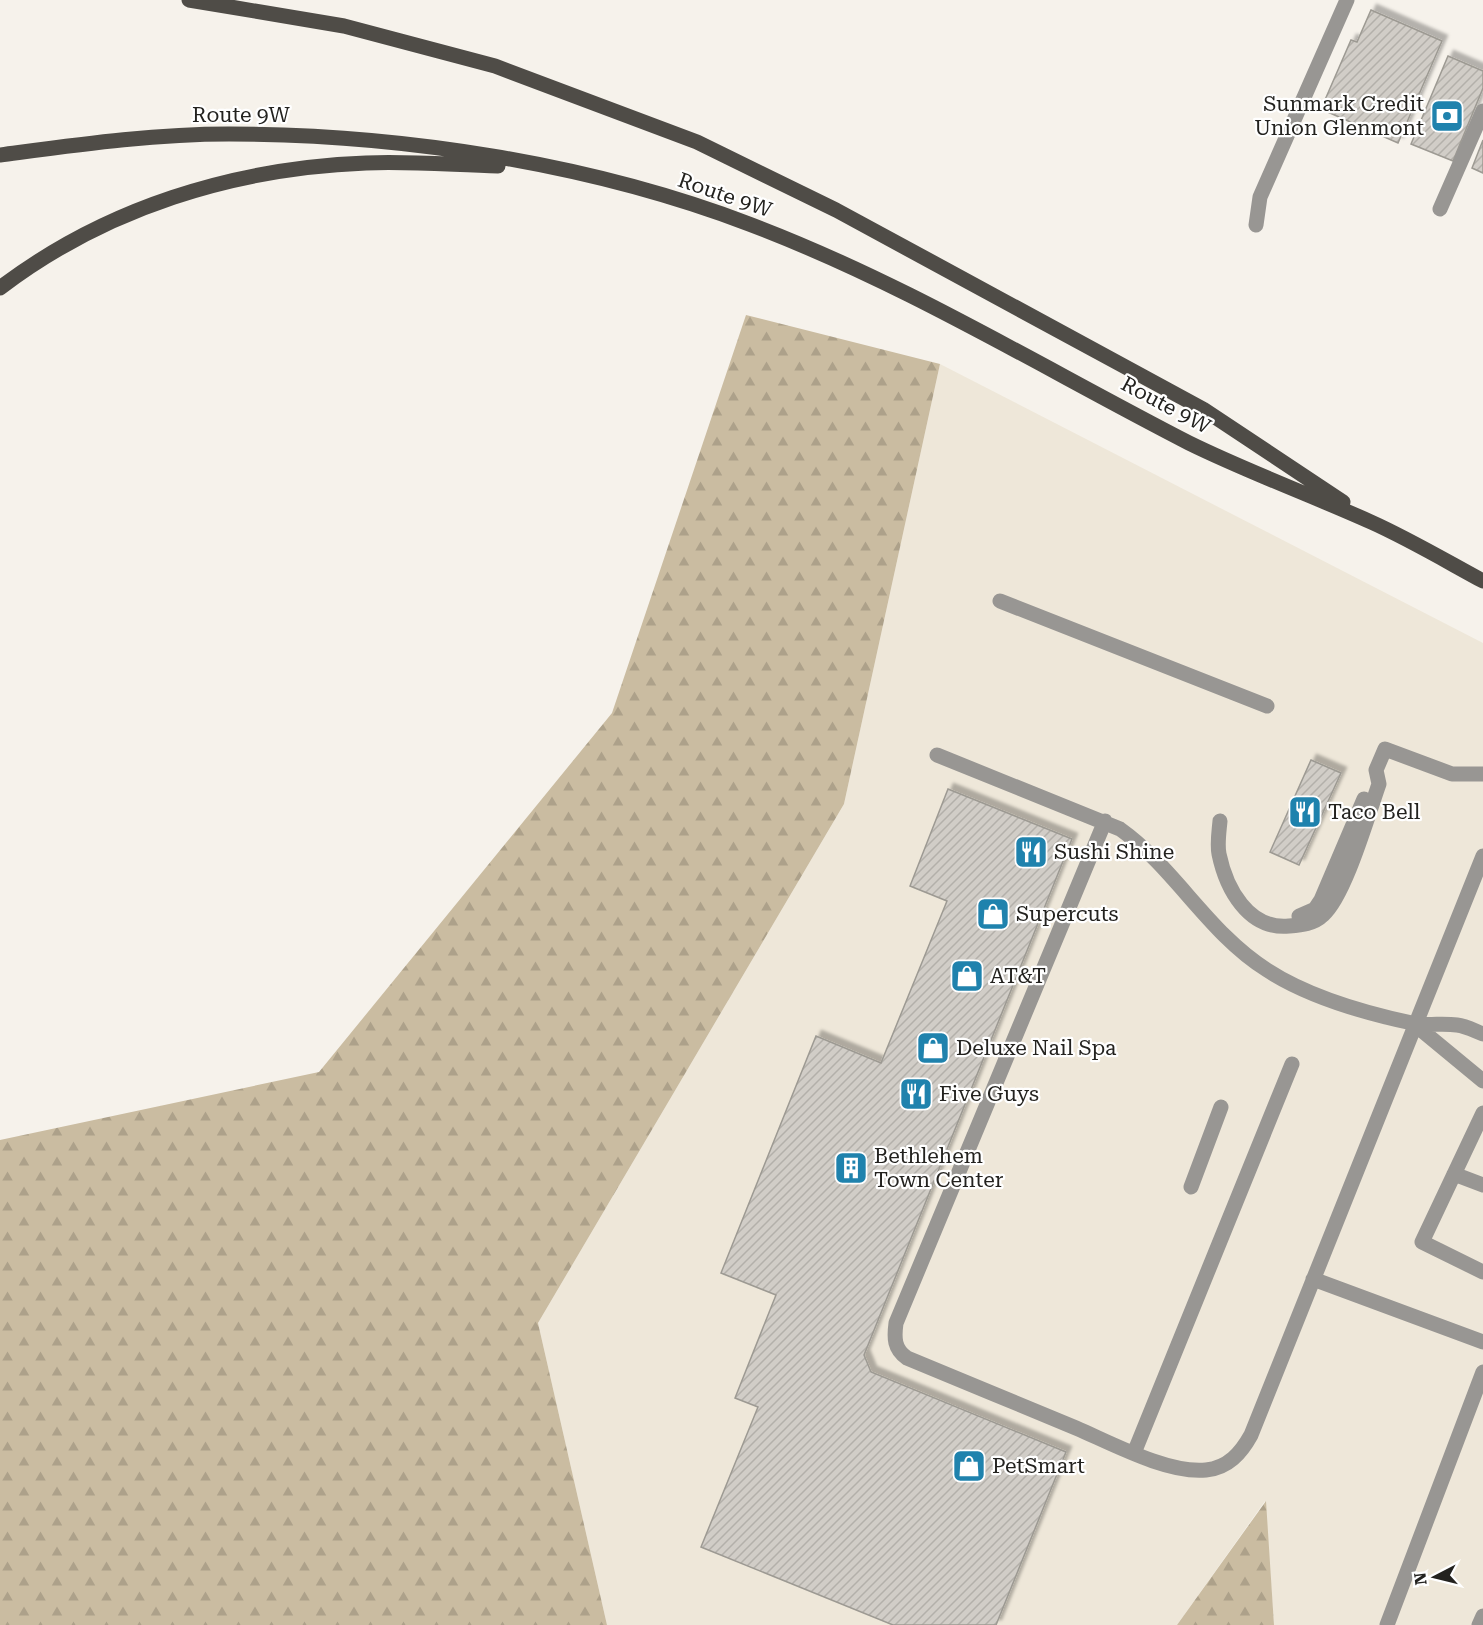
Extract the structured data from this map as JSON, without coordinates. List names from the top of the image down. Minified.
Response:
{"streets":{"main road":["Route 9W"]},"places":{"bank":["Sunmark Credit Union Glenmont"],"restaurant":["Taco Bell","Sushi Shine","Five Guys"],"shop":["Supercuts","AT&T","Deluxe Nail Spa","PetSmart"],"building":["Bethlehem Town Center"]},"north":"left"}
